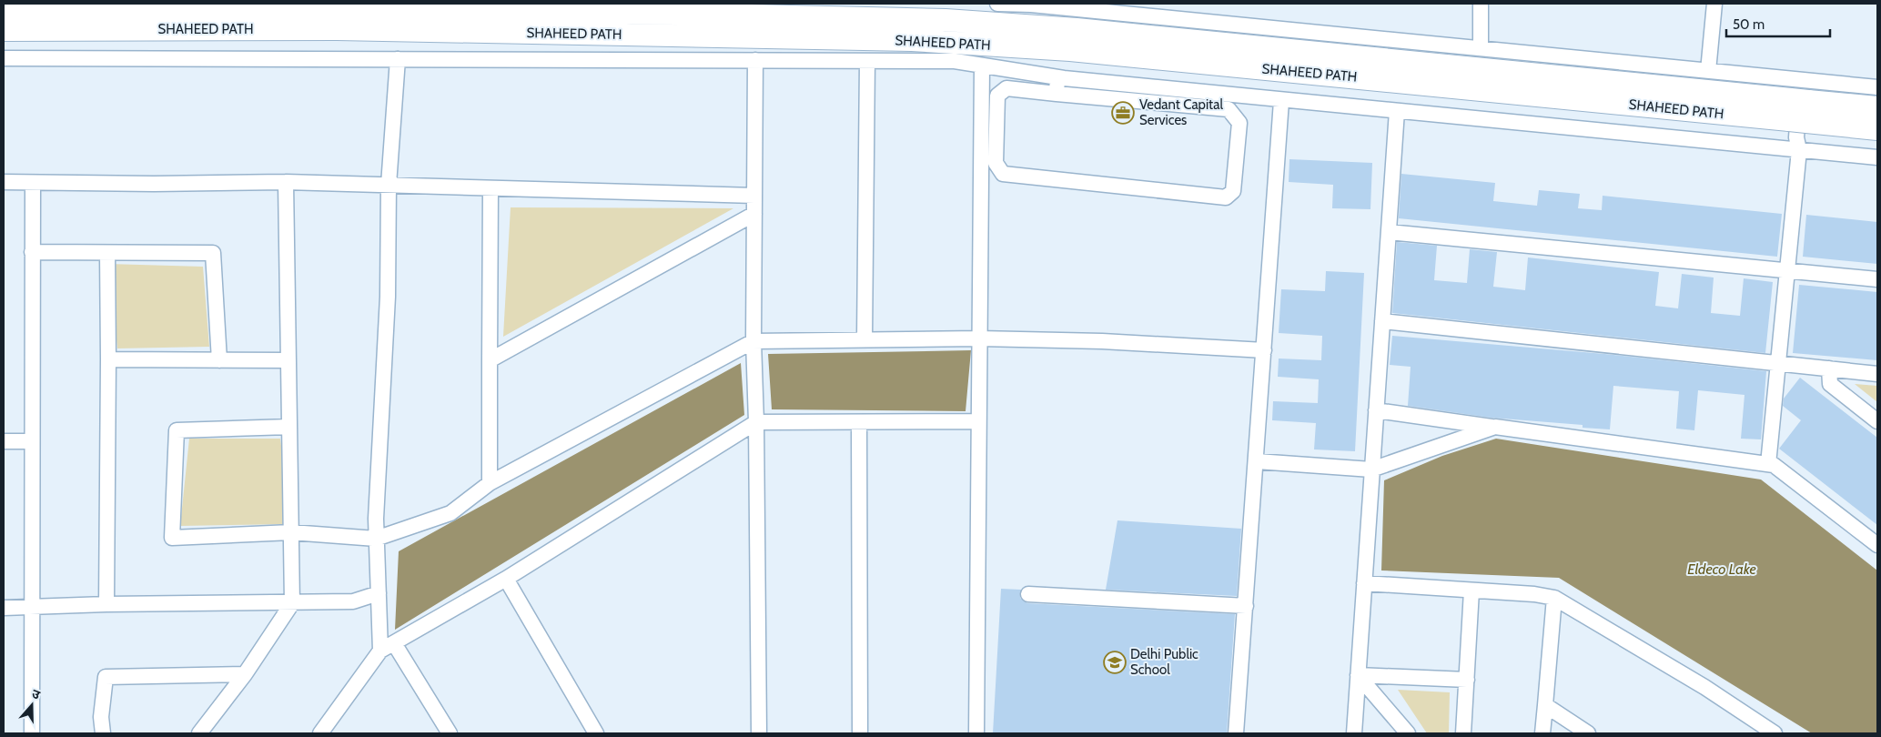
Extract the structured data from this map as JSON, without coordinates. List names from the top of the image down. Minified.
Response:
{"streets":{"highway":["SHAHEED PATH"]},"water":["Eldeco Lake"],"places":{"office":["Vedant Capital Services"],"school or university":["Delhi Public School"]},"scale_bar":"50 m","north":"top"}
